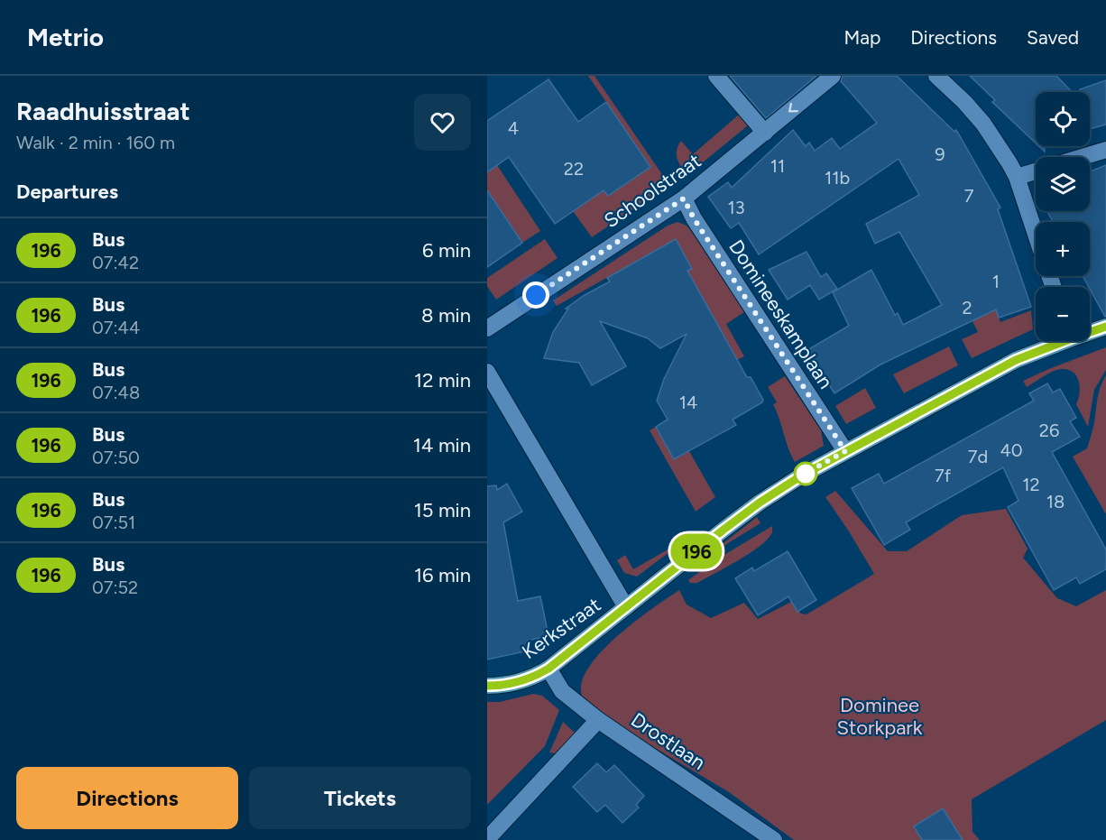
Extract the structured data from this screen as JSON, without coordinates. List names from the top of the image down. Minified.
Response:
{"streets":{"street":["Schoolstraat","Domineeskamplaan","Kerkstraat","Drostlaan"]},"crossings":[["Schoolstraat","Domineeskamplaan"],["Domineeskamplaan","Kerkstraat"],["Kerkstraat","Drostlaan"]],"parks":["Dominee Storkpark"],"lines":["bus line 196"],"house_numbers":["4","9","11","22","11b","7","13","1","2","14","26","40","7d","7f","12","18"],"page":{"header":"Metrio","nav":["Map","Directions","Saved"],"heading":[["Raadhuisstraat","Walk · 2 min · 160 m"],"Departures"],"on_map":"196","map_buttons":["+","−"],"list":[{"mark":"196","name":"Bus","note":"07:42","value":"6 min"},{"mark":"196","name":"Bus","note":"07:44","value":"8 min"},{"mark":"196","name":"Bus","note":"07:48","value":"12 min"},{"mark":"196","name":"Bus","note":"07:50","value":"14 min"},{"mark":"196","name":"Bus","note":"07:51","value":"15 min"},{"mark":"196","name":"Bus","note":"07:52","value":"16 min"}],"buttons":["Directions","Tickets"]}}
